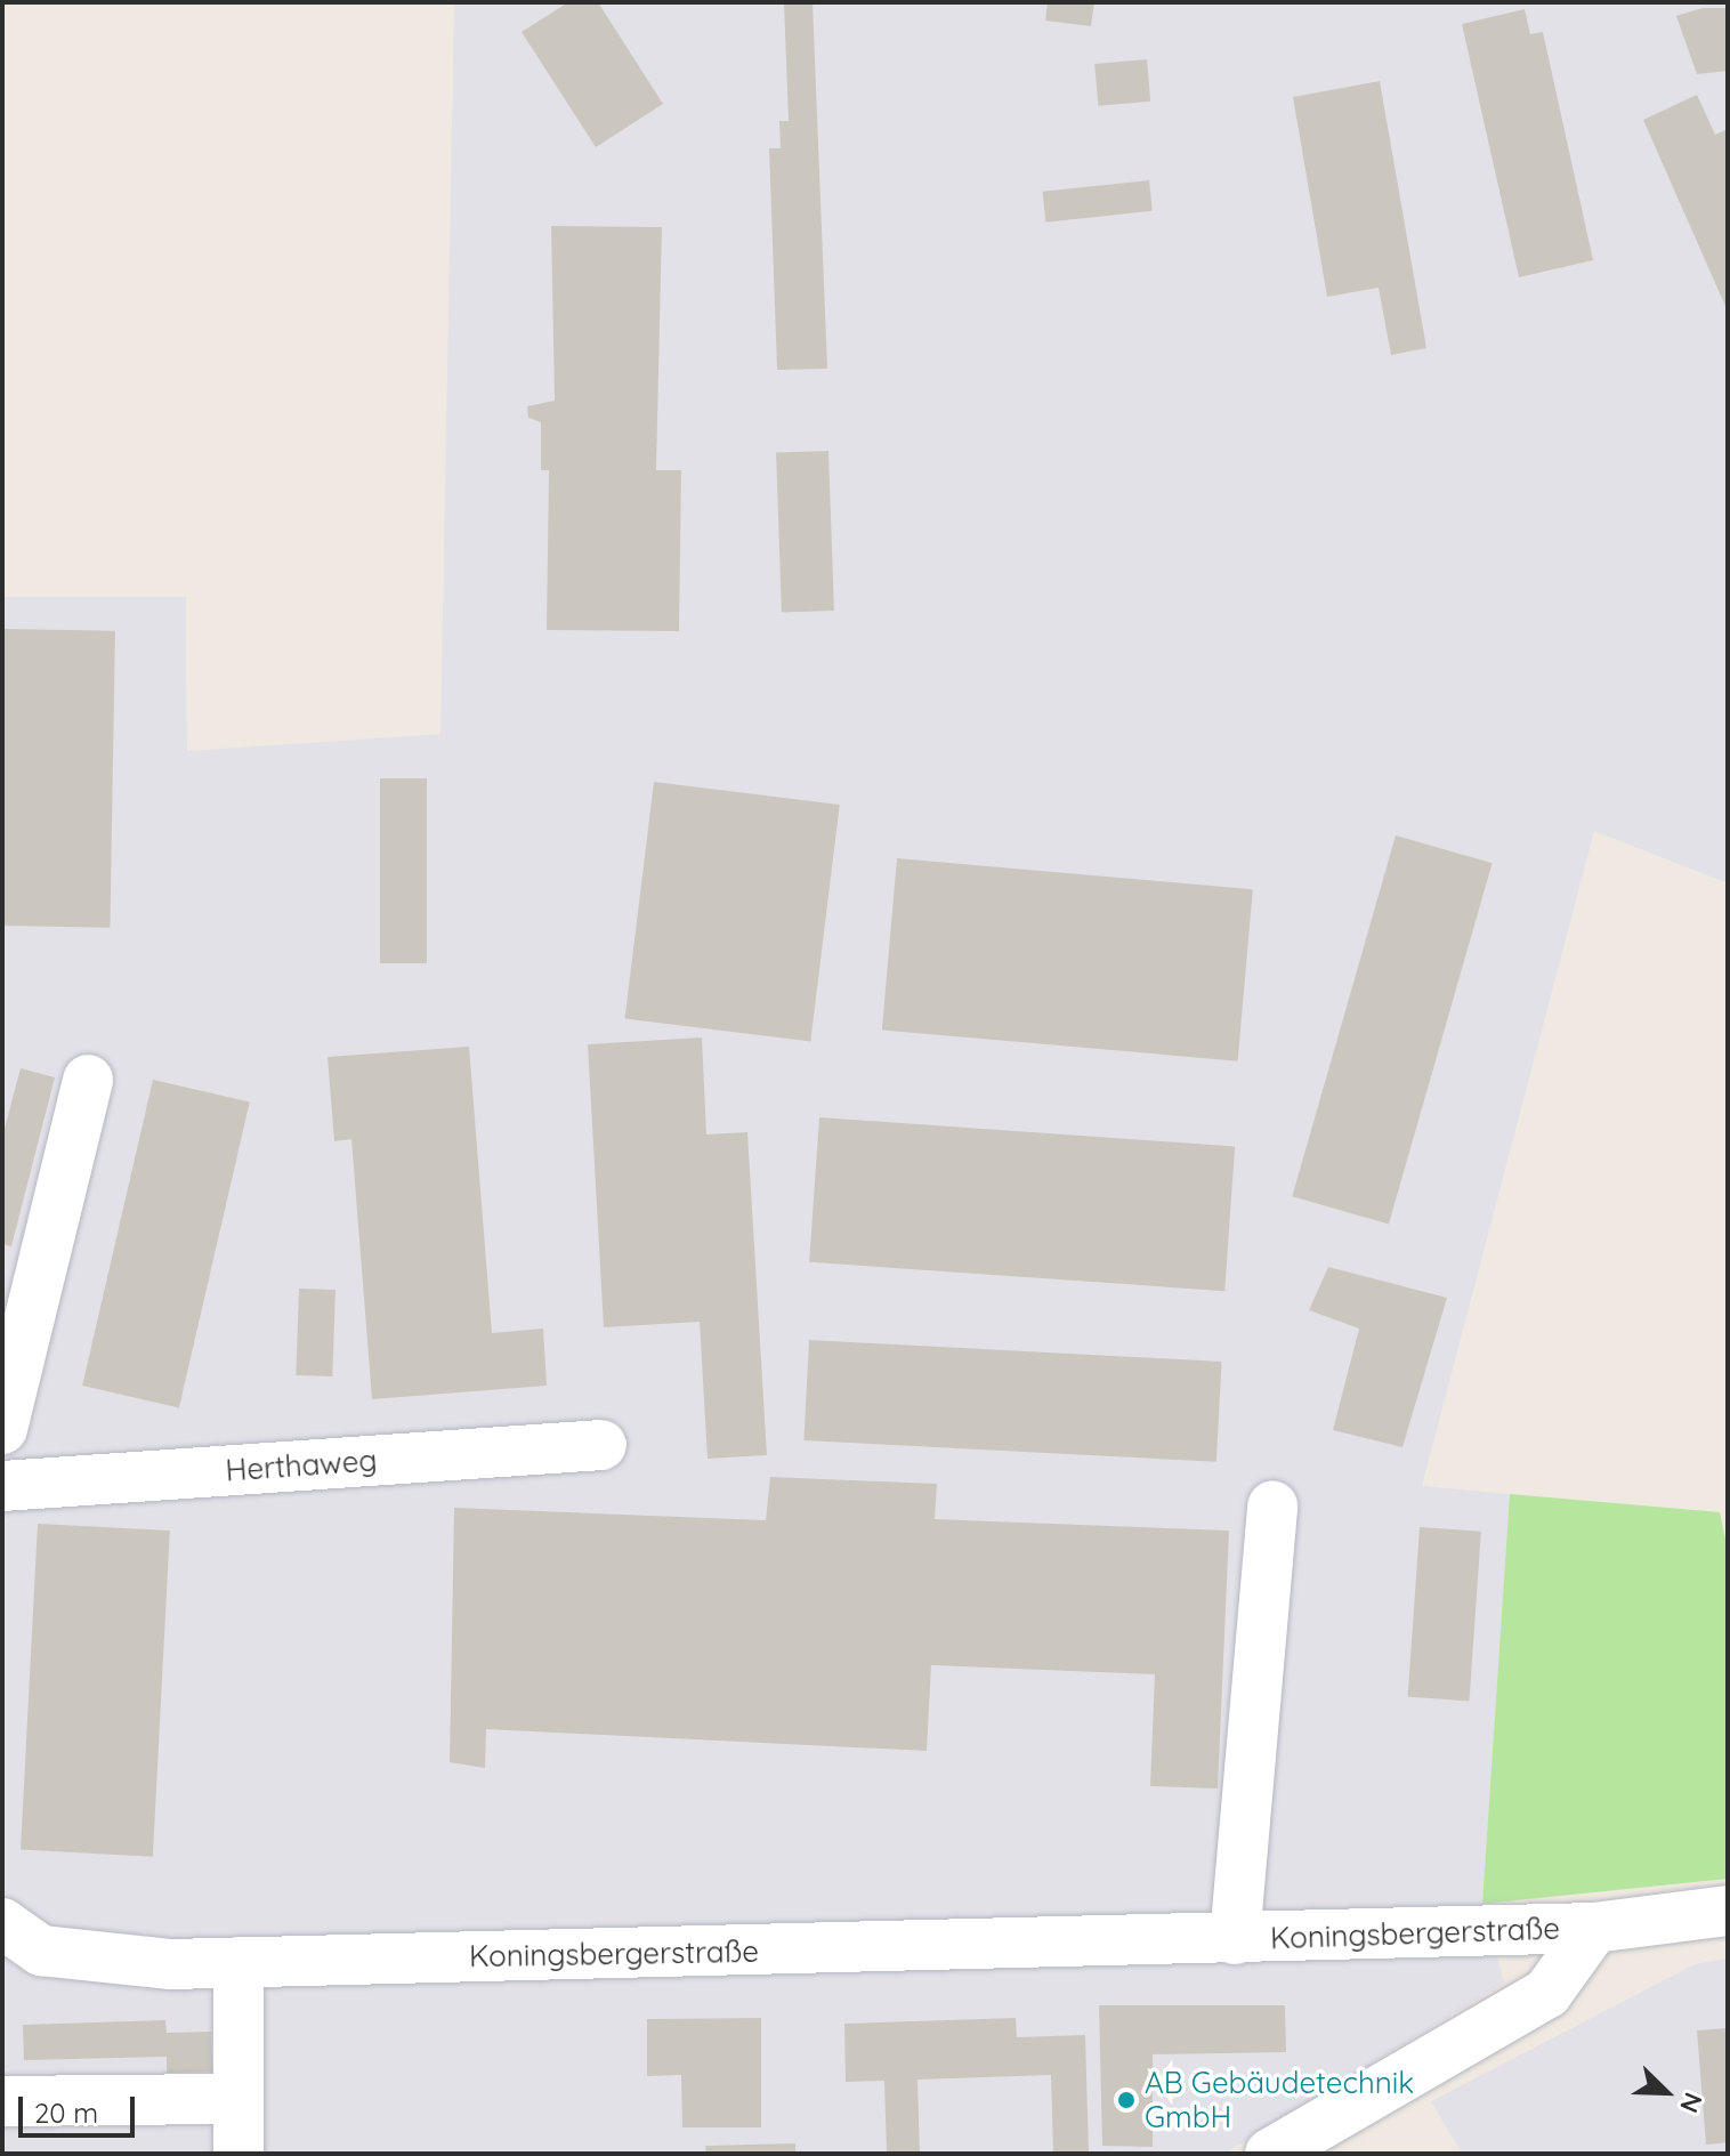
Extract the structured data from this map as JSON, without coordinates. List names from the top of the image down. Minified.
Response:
{"streets":{"street":["Herthaweg","Koningsbergerstraße"]},"places":["AB Gebäudetechnik GmbH"],"scale_bar":"20 m","north":"bottom right"}
